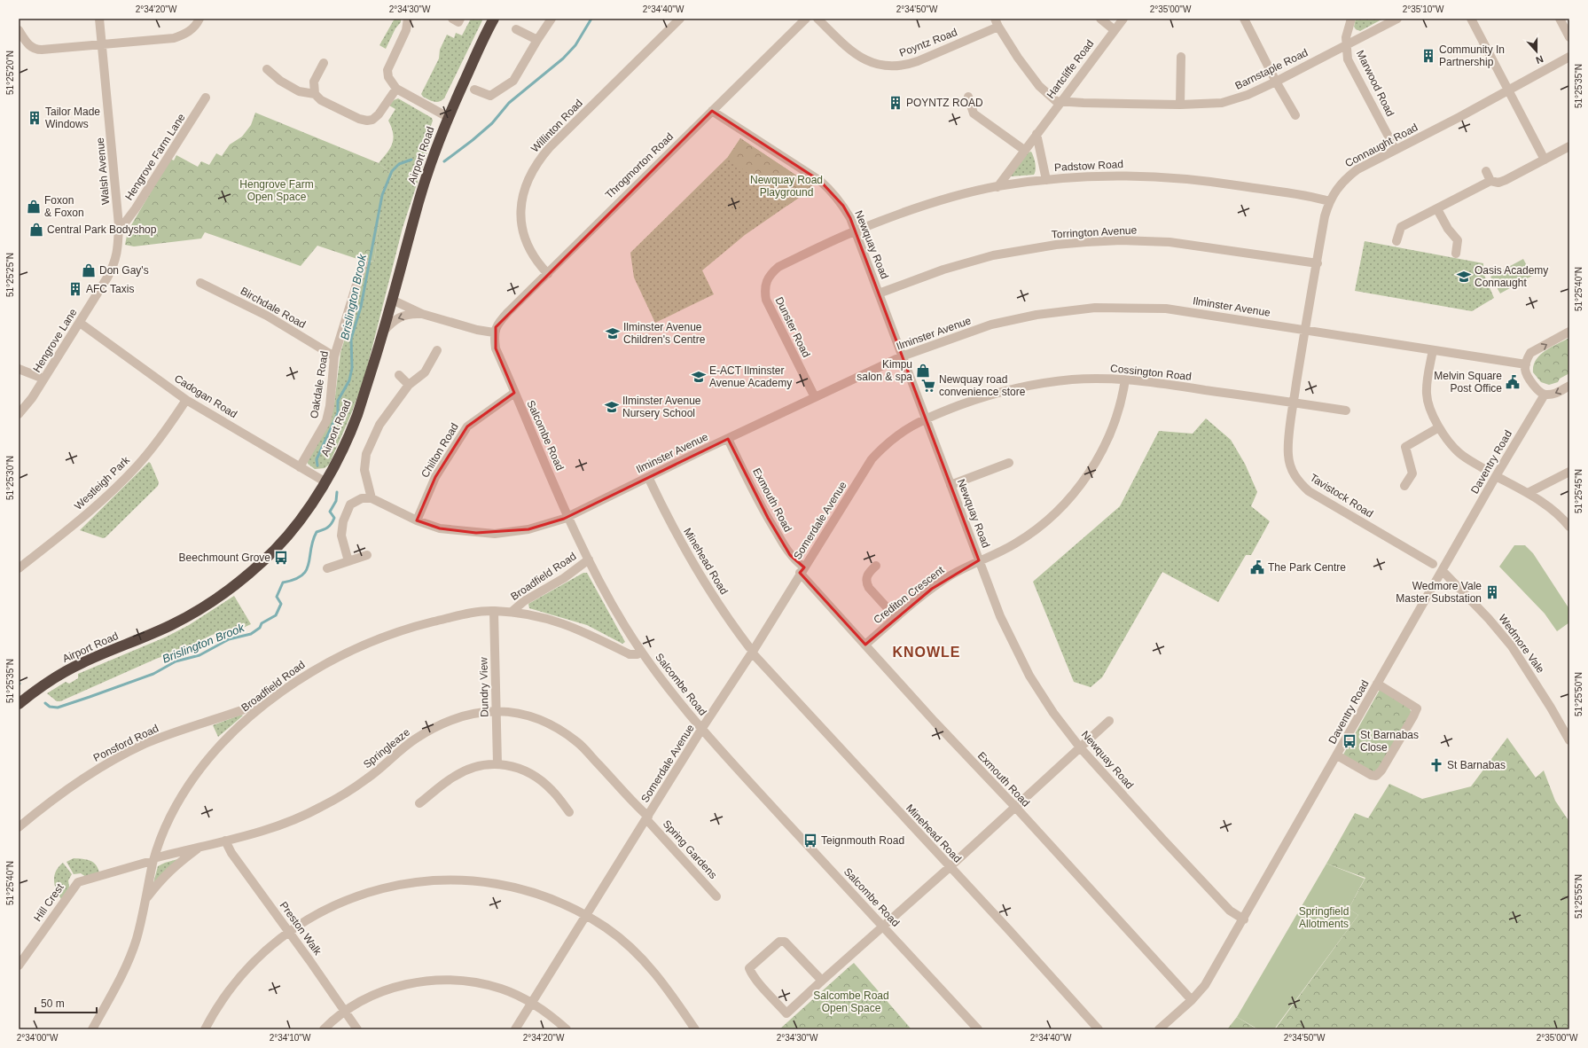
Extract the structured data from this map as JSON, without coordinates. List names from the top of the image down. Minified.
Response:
{"streets":{"highway":["Airport Road"],"street":["Poyntz Road","Hartcliffe Road","Barnstaple Road","Marwood Road","Willinton Road","Connaught Road","Hengrove Farm Lane","Throgmorton Road","Padstow Road","Walsh Avenue","Torrington Avenue","Newquay Road","Ilminster Avenue","Birchdale Road","Dunster Road","Hengrove Lane","Cossington Road","Oakdale Road","Cadogan Road","Salcombe Road","Chilton Road","Daventry Road","Westleigh Park","Tavistock Road","Exmouth Road","Somerdale Avenue","Minehead Road","Broadfield Road","Crediton Crescent","Wedmore Vale","Dundry View","Ponsford Road","Springleaze","Spring Gardens","Hill Crest","Preston Walk"]},"crossings":[["Hartcliffe Road","Barnstaple Road"],["Hartcliffe Road","Padstow Road"],["Barnstaple Road","Marwood Road"],["Marwood Road","Connaught Road"],["Willinton Road","Throgmorton Road"],["Connaught Road","Padstow Road"],["Connaught Road","Torrington Avenue"],["Connaught Road","Ilminster Avenue"],["Connaught Road","Tavistock Road"],["Airport Road","Cadogan Road"],["Hengrove Farm Lane","Walsh Avenue"],["Throgmorton Road","Newquay Road"],["Throgmorton Road","Salcombe Road"],["Padstow Road","Newquay Road"],["Padstow Road","Dunster Road"],["Walsh Avenue","Hengrove Lane"],["Torrington Avenue","Newquay Road"],["Newquay Road","Ilminster Avenue"],["Newquay Road","Dunster Road"],["Newquay Road","Cossington Road"],["Newquay Road","Daventry Road"],["Newquay Road","Somerdale Avenue"],["Newquay Road","Crediton Crescent"],["Ilminster Avenue","Dunster Road"],["Ilminster Avenue","Salcombe Road"],["Ilminster Avenue","Chilton Road"],["Ilminster Avenue","Tavistock Road"],["Ilminster Avenue","Exmouth Road"],["Ilminster Avenue","Minehead Road"],["Birchdale Road","Oakdale Road"],["Hengrove Lane","Cadogan Road"],["Cossington Road","Tavistock Road"],["Cossington Road","Somerdale Avenue"],["Cossington Road","Crediton Crescent"],["Oakdale Road","Cadogan Road"],["Cadogan Road","Westleigh Park"],["Salcombe Road","Chilton Road"],["Salcombe Road","Somerdale Avenue"],["Salcombe Road","Broadfield Road"],["Daventry Road","Exmouth Road"],["Daventry Road","Wedmore Vale"],["Exmouth Road","Somerdale Avenue"],["Exmouth Road","Crediton Crescent"],["Somerdale Avenue","Minehead Road"],["Somerdale Avenue","Springleaze"],["Somerdale Avenue","Spring Gardens"],["Broadfield Road","Dundry View"],["Broadfield Road","Ponsford Road"],["Broadfield Road","Springleaze"],["Broadfield Road","Hill Crest"],["Dundry View","Springleaze"],["Springleaze","Spring Gardens"],["Springleaze","Hill Crest"],["Springleaze","Preston Walk"]],"districts":["KNOWLE"],"water":["Brislington Brook"],"parks":["Newquay Road Playground","Hengrove Farm Open Space","Springfield Allotments","Salcombe Road Open Space"],"places":{"building":["Community In Partnership","POYNTZ ROAD","Tailor Made Windows","AFC Taxis","Wedmore Vale Master Substation"],"shop":["Foxon & Foxon","Central Park Bodyshop","Don Gay's","Kimpu salon & spa"],"school or university":["Oasis Academy Connaught","Ilminster Avenue Children's Centre","E-ACT Ilminster Avenue Academy","Ilminster Avenue Nursery School"],"public building":["Melvin Square Post Office","The Park Centre"],"supermarket":["Newquay road convenience store"],"bus stop":["Beechmount Grove","St Barnabas Close","Teignmouth Road"],"church":["St Barnabas"]},"scale_bar":"50 m","north":"bottom","coordinates":["2°34'20\"W","2°34'30\"W","2°34'40\"W","2°34'50\"W","2°35'00\"W","2°35'10\"W","51°25'20\"N","51°25'35\"N","51°25'25\"N","51°25'40\"N","51°25'30\"N","51°25'45\"N","51°25'50\"N","51°25'55\"N","2°34'00\"W","2°34'10\"W"]}
